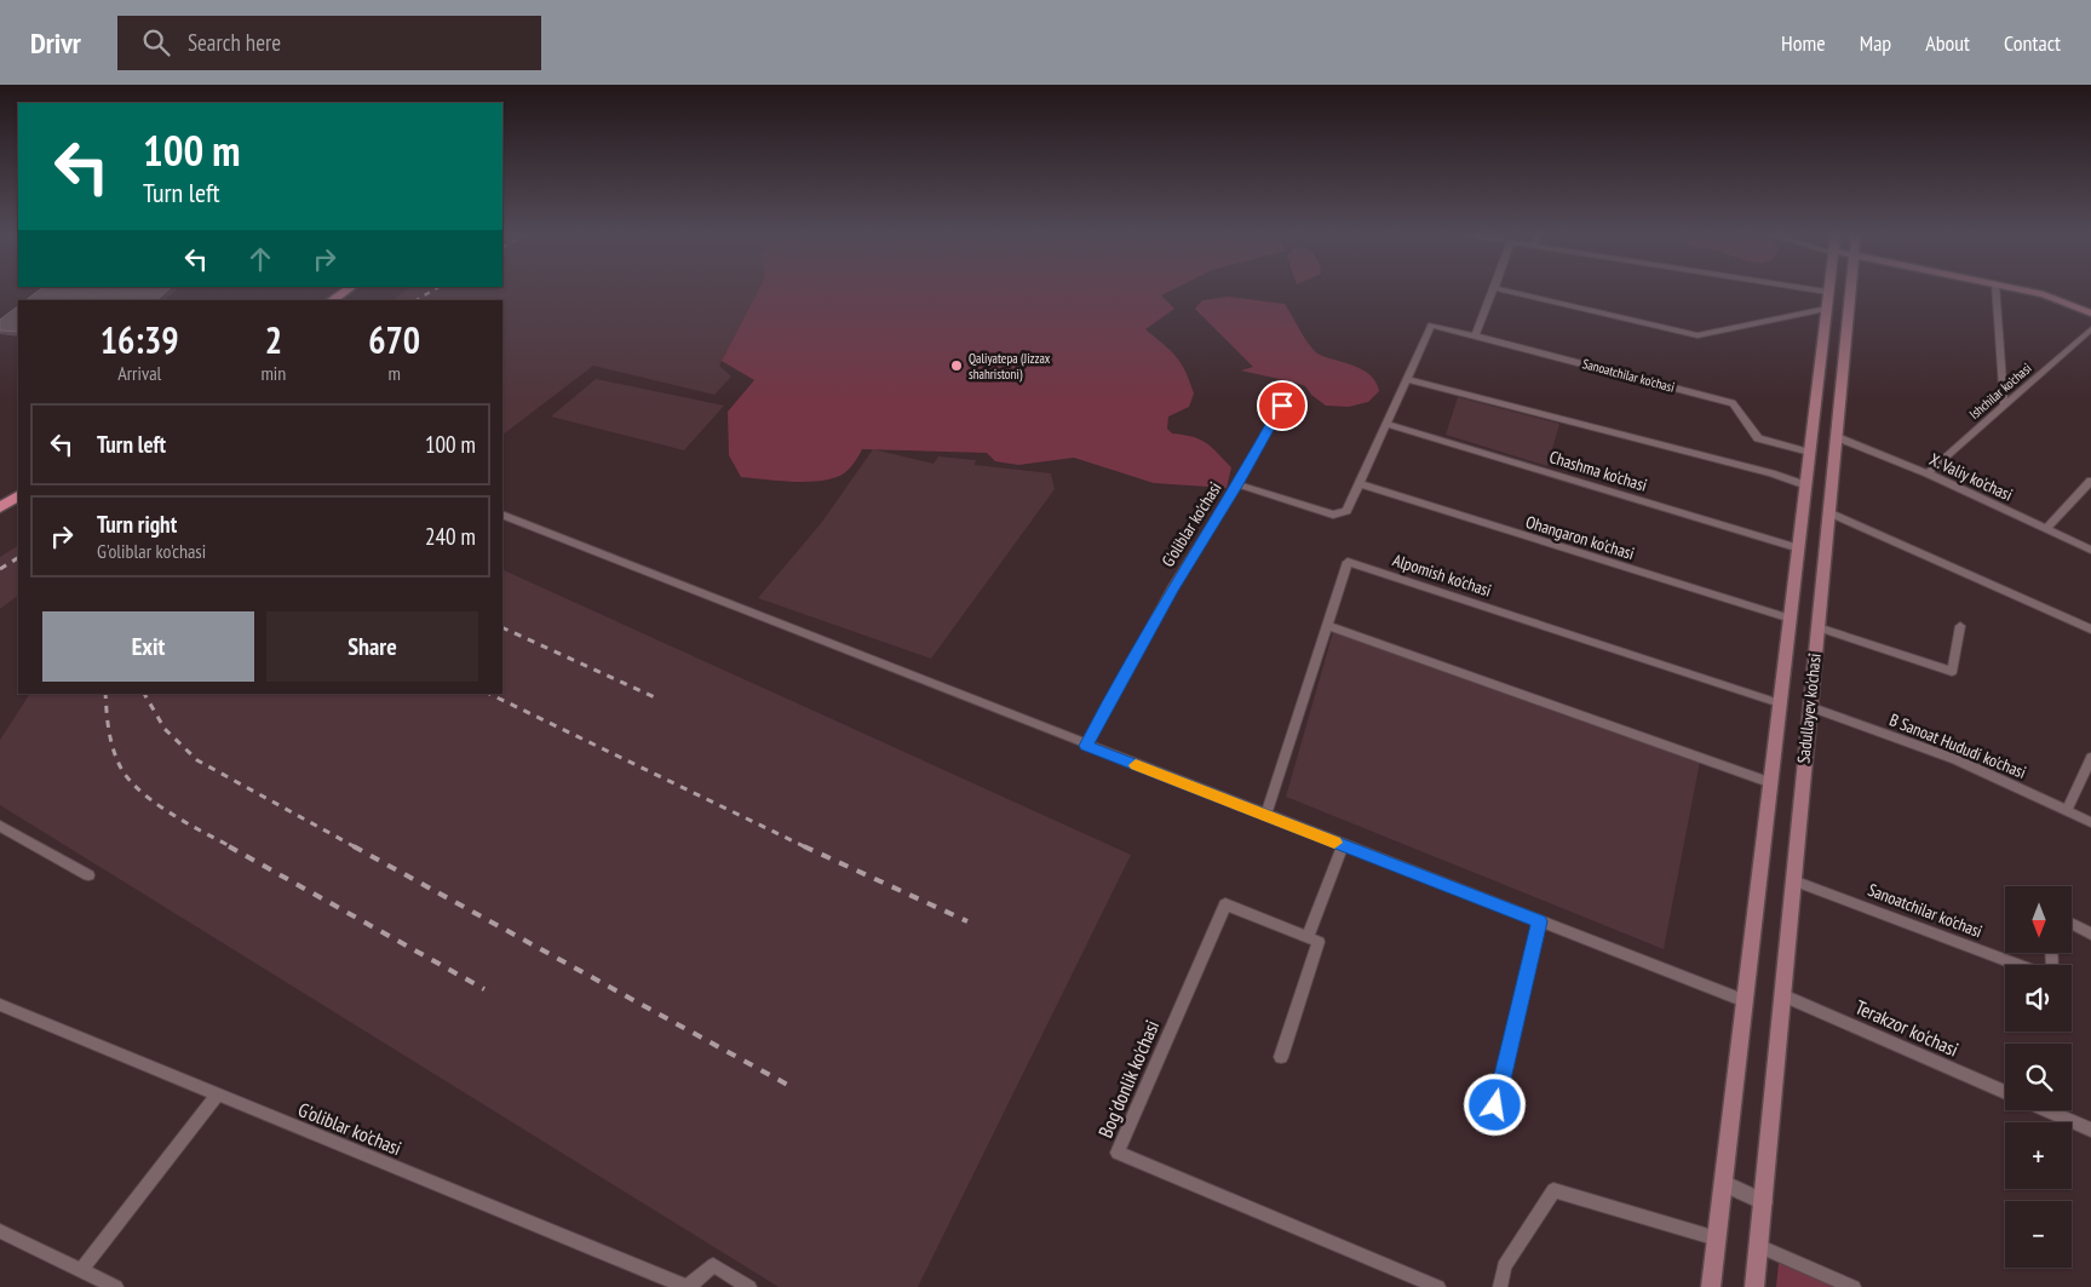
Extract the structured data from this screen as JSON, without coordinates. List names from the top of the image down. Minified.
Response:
{"streets":{"main road":["Sadullayev ko'chasi"],"street":["Sanoatchilar ko'chasi","Ishchilar ko'chasi","Chashma ko'chasi","X. Valiy ko'chasi","G'oliblar ko'chasi","Ohangaron ko'chasi","Alpomish ko'chasi","B Sanoat Hududi ko'chasi","Terakzor ko'chasi","Bog'donlik ko'chasi"]},"crossings":[["Sanoatchilar ko'chasi","Sadullayev ko'chasi"],["Ishchilar ko'chasi","X. Valiy ko'chasi"],["Chashma ko'chasi","Sadullayev ko'chasi"],["X. Valiy ko'chasi","Sadullayev ko'chasi"],["Ohangaron ko'chasi","Sadullayev ko'chasi"],["Alpomish ko'chasi","Sadullayev ko'chasi"],["Sadullayev ko'chasi","B Sanoat Hududi ko'chasi"],["Sadullayev ko'chasi","Terakzor ko'chasi"]],"places":["Qaliyatepa (Jizzax shahristoni)"],"north":"bottom","page":{"header":"Drivr","search":"Search here","nav":["Home","Map","About","Contact"],"turn":["100 m","Turn left"],"eta":["16:39","Arrival","2","min","670","m"],"list":[{"name":"Turn left","value":"100 m"},{"name":"Turn right","note":"G'oliblar ko'chasi","value":"240 m"}],"buttons":["Exit","Share"],"map_buttons":["+","−"]}}
